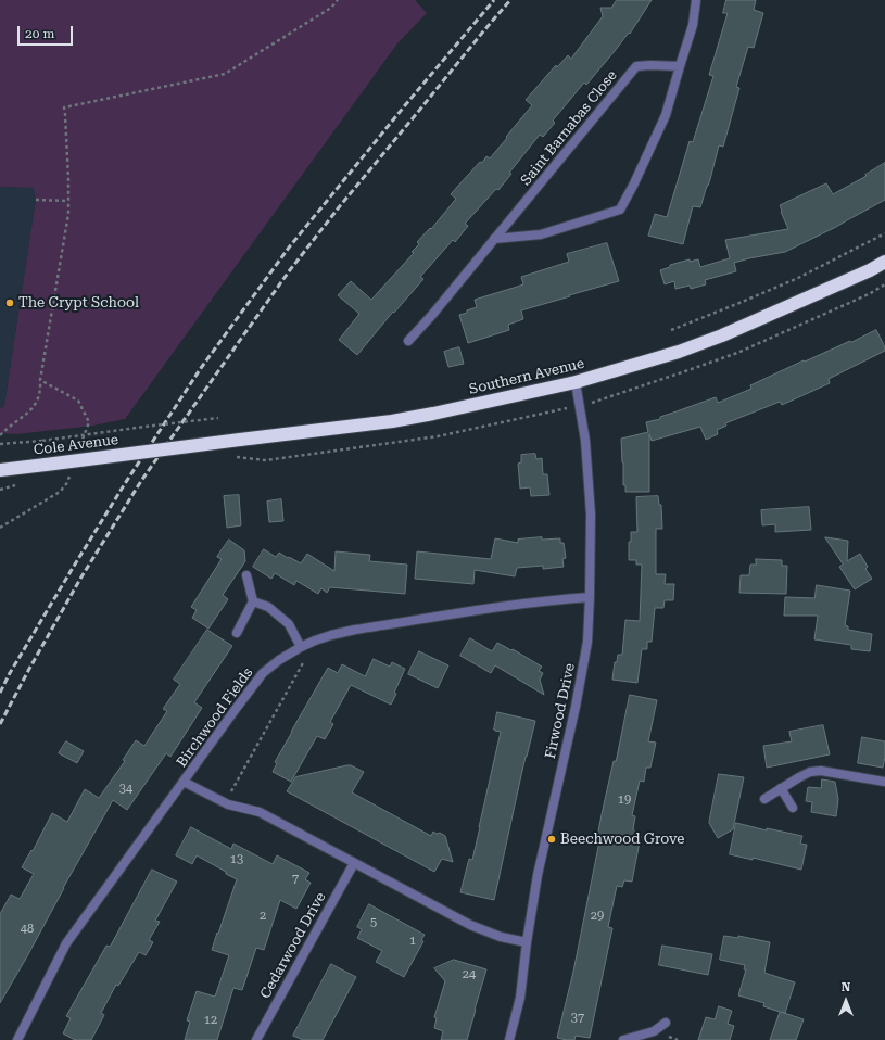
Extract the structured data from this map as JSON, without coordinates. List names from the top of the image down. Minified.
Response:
{"streets":{"highway":["Southern Avenue","Cole Avenue"],"street":["Saint Barnabas Close","Firwood Drive","Birchwood Fields","Cedarwood Drive"]},"crossings":[["Southern Avenue","Cole Avenue"],["Southern Avenue","Firwood Drive"],["Firwood Drive","Birchwood Fields"]],"places":["The Crypt School","Beechwood Grove"],"house_numbers":["34","19","13","7","2","29","5","48","1","24","37","12"],"scale_bar":"20 m","north":"top"}
